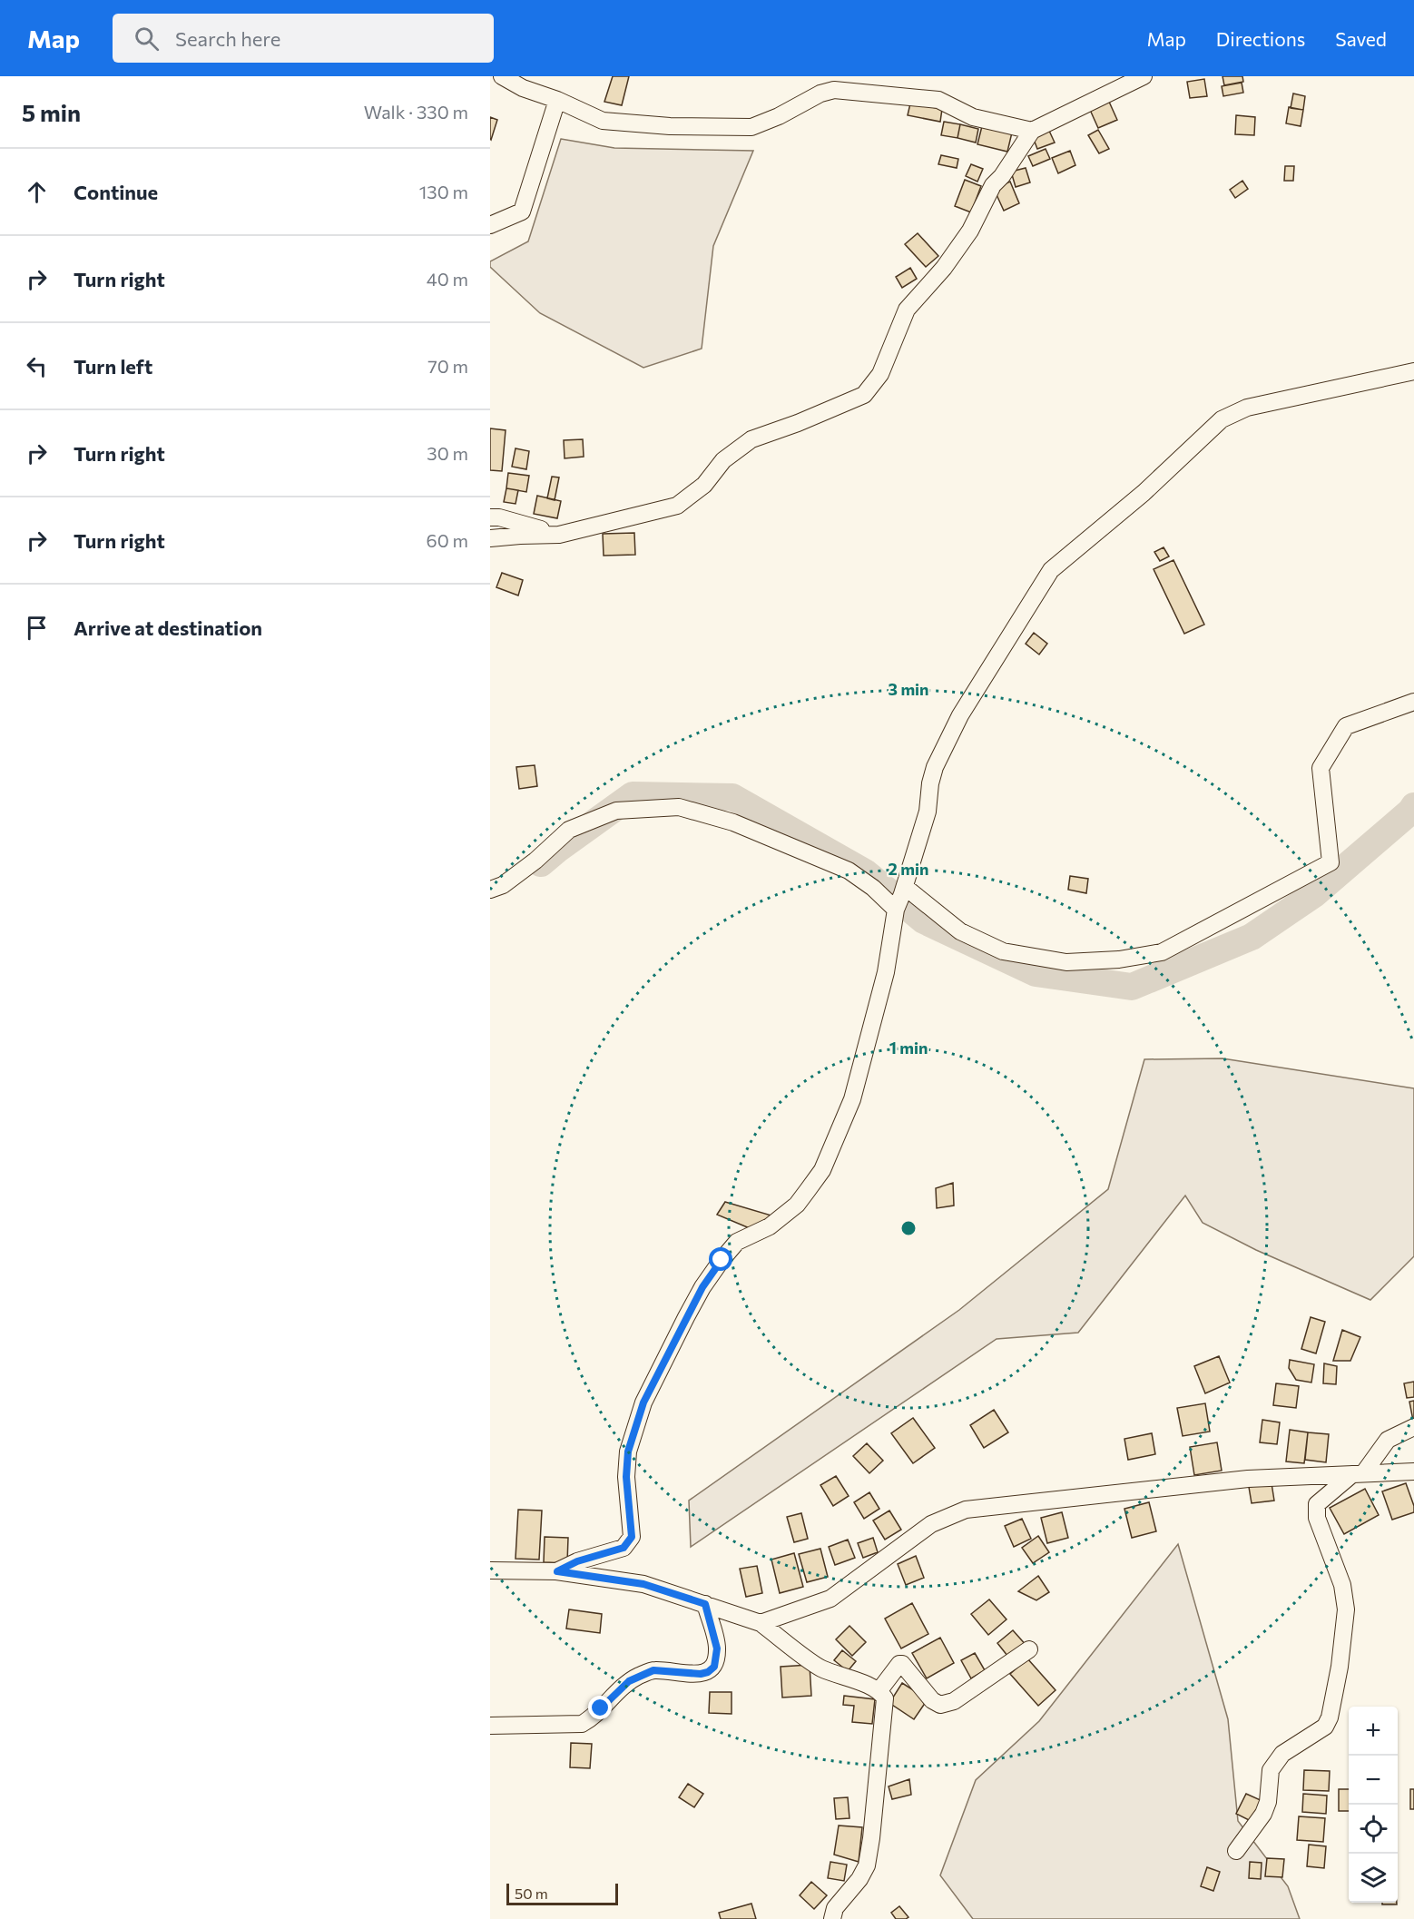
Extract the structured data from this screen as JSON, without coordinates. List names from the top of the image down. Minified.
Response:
{"scale_bar":"50 m","page":{"header":"Map","search":"Search here","nav":["Map","Directions","Saved"],"heading":["5 min","Walk · 330 m"],"list":[["Continue","130 m"],["Turn right","40 m"],["Turn left","70 m"],["Turn right","30 m"],["Turn right","60 m"],"Arrive at destination"],"map_buttons":["+","−"],"scale":"50 m"},"rings":["3 min","2 min","1 min"]}
